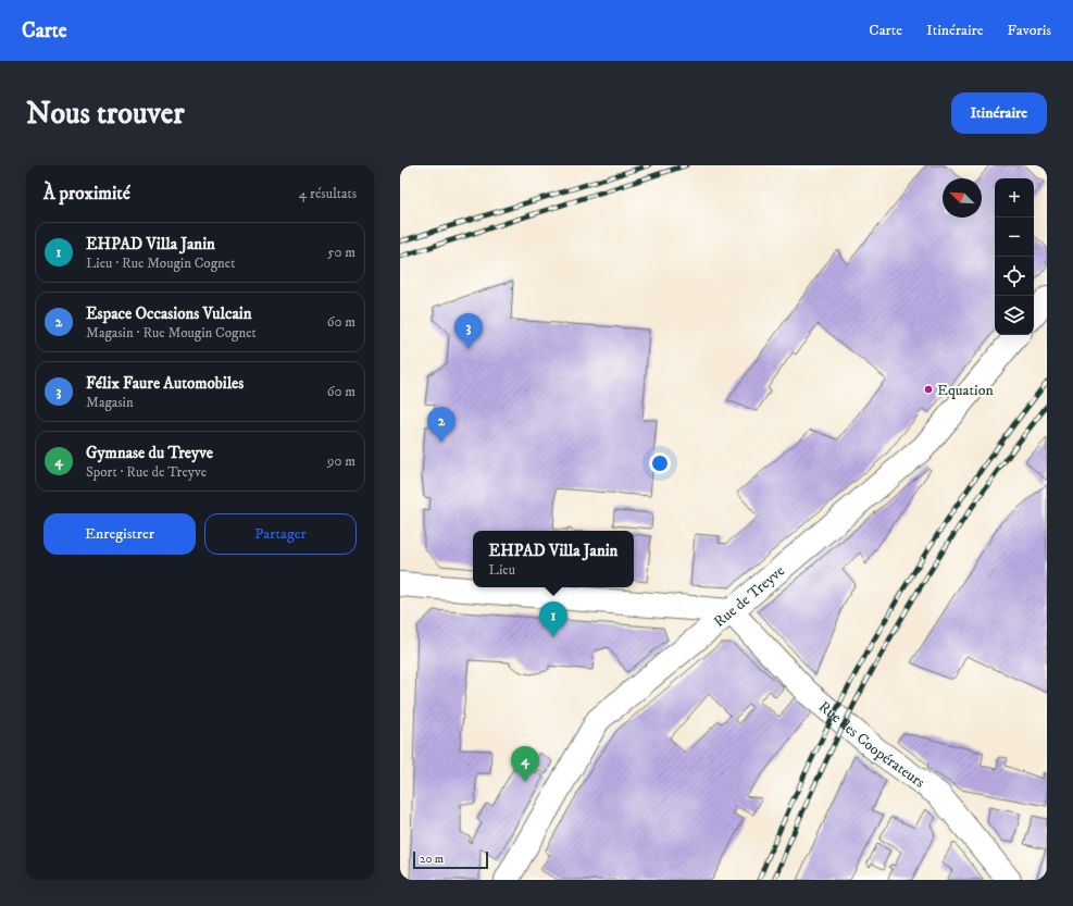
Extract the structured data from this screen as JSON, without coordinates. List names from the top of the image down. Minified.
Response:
{"streets":{"street":["Rue de Treyve","Rue des Coopérateurs"]},"crossings":[["Rue de Treyve","Rue des Coopérateurs"]],"places":["Equation"],"scale_bar":"20 m","north":"top left","page":{"header":"Carte","nav":["Carte","Itinéraire","Favoris"],"buttons":["Itinéraire",["Enregistrer","Partager"]],"title":"Nous trouver","heading":["À proximité","4 résultats"],"map_buttons":["+","−"],"list":[{"mark":"1","name":"EHPAD Villa Janin","note":"Lieu · Rue Mougin Cognet","value":"50 m"},{"mark":"2","name":"Espace Occasions Vulcain","note":"Magasin · Rue Mougin Cognet","value":"60 m"},{"mark":"3","name":"Félix Faure Automobiles","note":"Magasin","value":"60 m"},{"mark":"4","name":"Gymnase du Treyve","note":"Sport · Rue de Treyve","value":"90 m"}],"pins":["3","2","1","4"],"popup":["EHPAD Villa Janin","Lieu"],"scale":"20 m"}}
